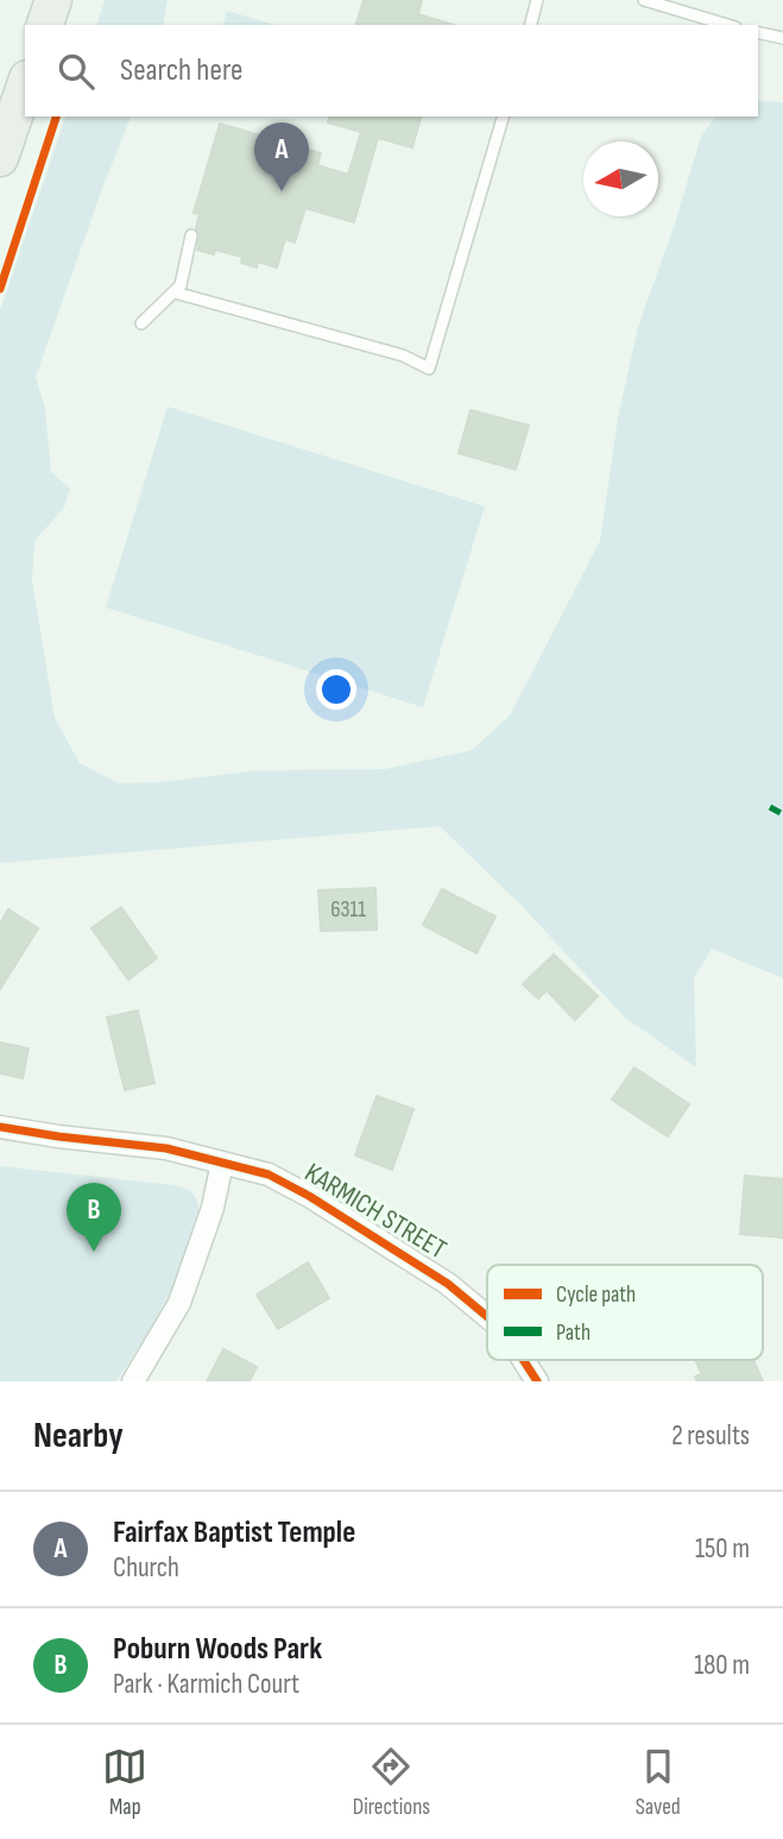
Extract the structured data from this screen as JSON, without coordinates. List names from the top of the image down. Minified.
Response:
{"streets":{"street":["KARMICH STREET"]},"house_numbers":["6311"],"legend":["Cycle path","Path"],"north":"left","page":{"search":"Search here","pins":["A","B"],"heading":["Nearby","2 results"],"list":[{"mark":"A","name":"Fairfax Baptist Temple","note":"Church","value":"150 m"},{"mark":"B","name":"Poburn Woods Park","note":"Park · Karmich Court","value":"180 m"}],"nav":["Map","Directions","Saved"]}}
